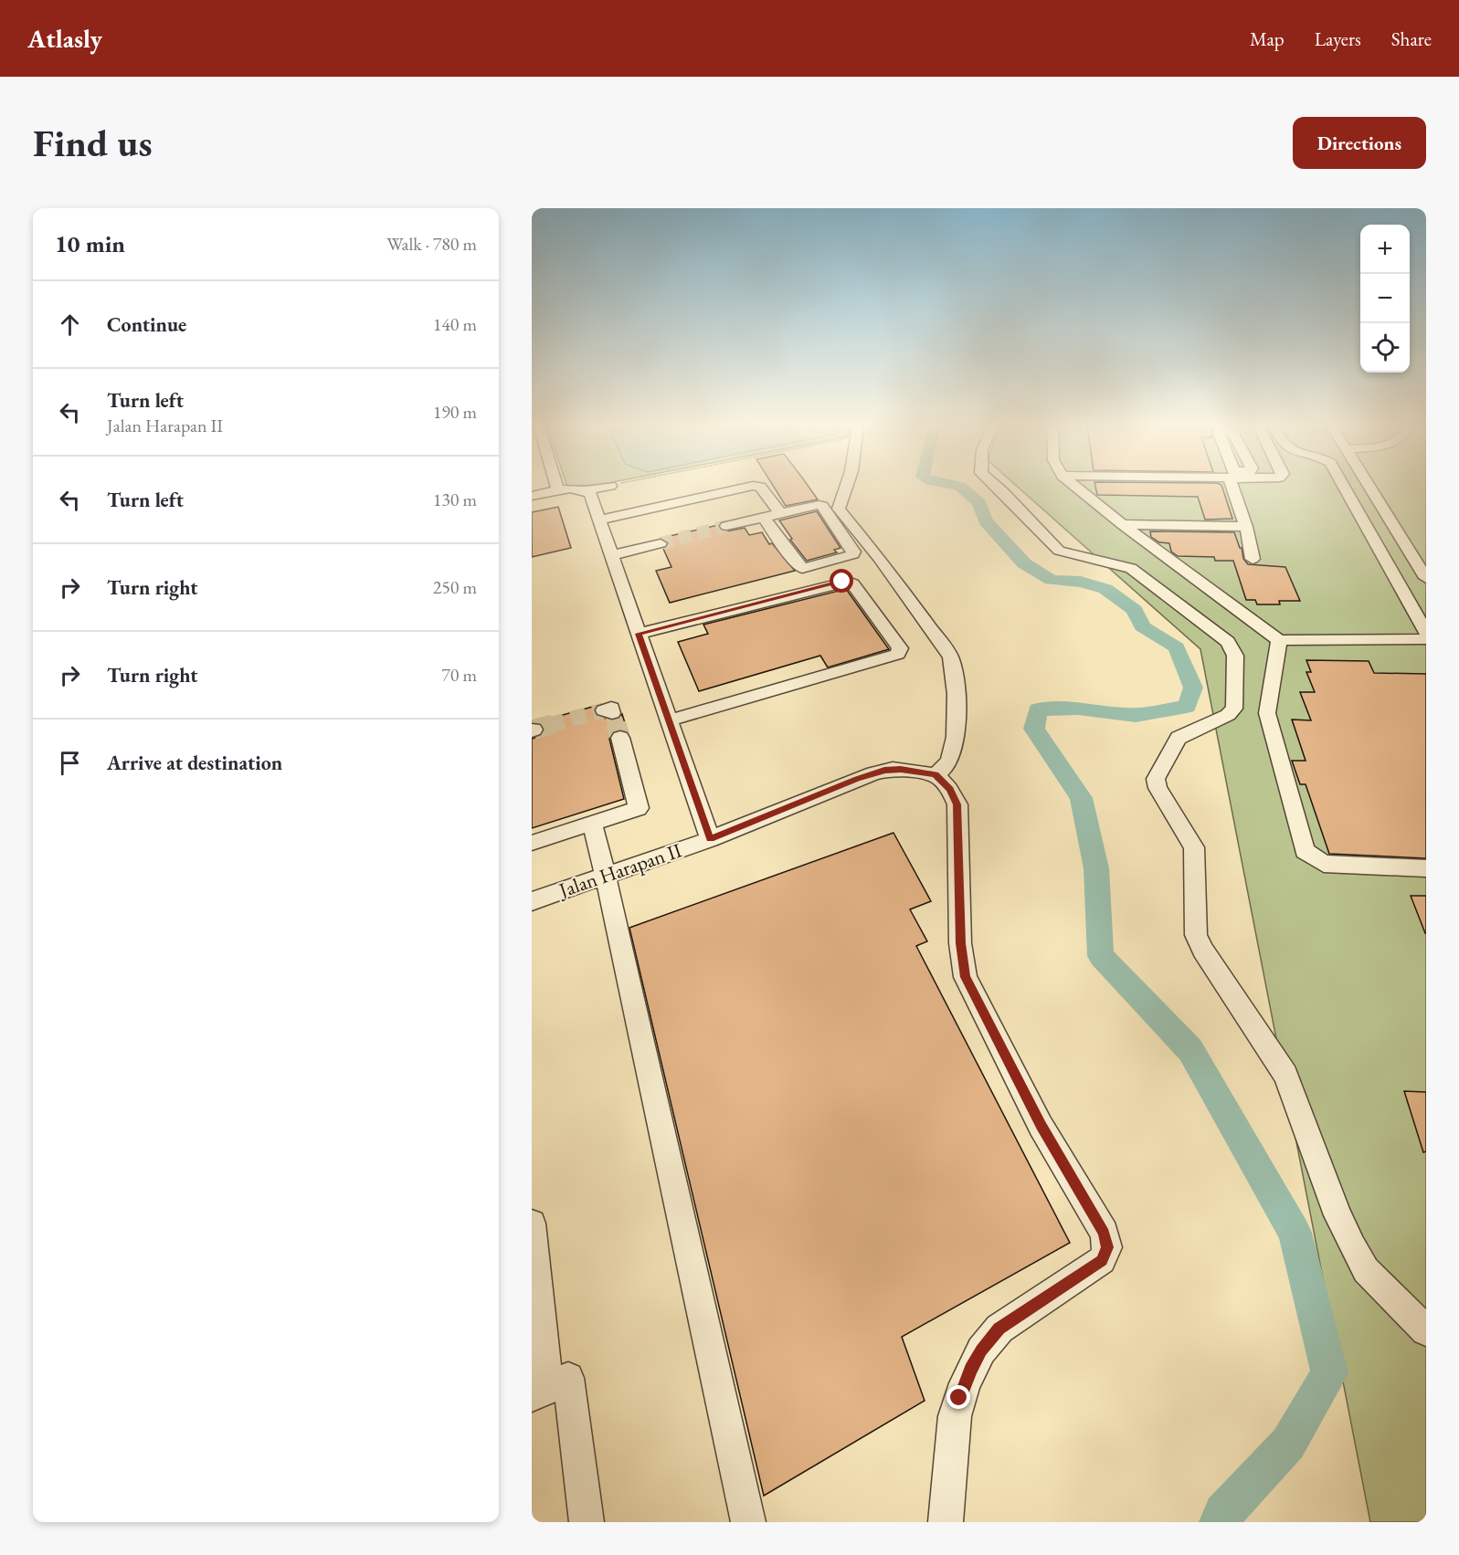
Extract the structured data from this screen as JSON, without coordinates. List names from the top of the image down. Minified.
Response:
{"streets":{"street":["Jalan Harapan II"]},"page":{"header":"Atlasly","nav":["Map","Layers","Share"],"buttons":"Directions","title":"Find us","heading":["10 min","Walk · 780 m"],"map_buttons":["+","−"],"list":[["Continue","140 m"],["Turn left","Jalan Harapan II","190 m"],["Turn left","130 m"],["Turn right","250 m"],["Turn right","70 m"],"Arrive at destination"]}}
